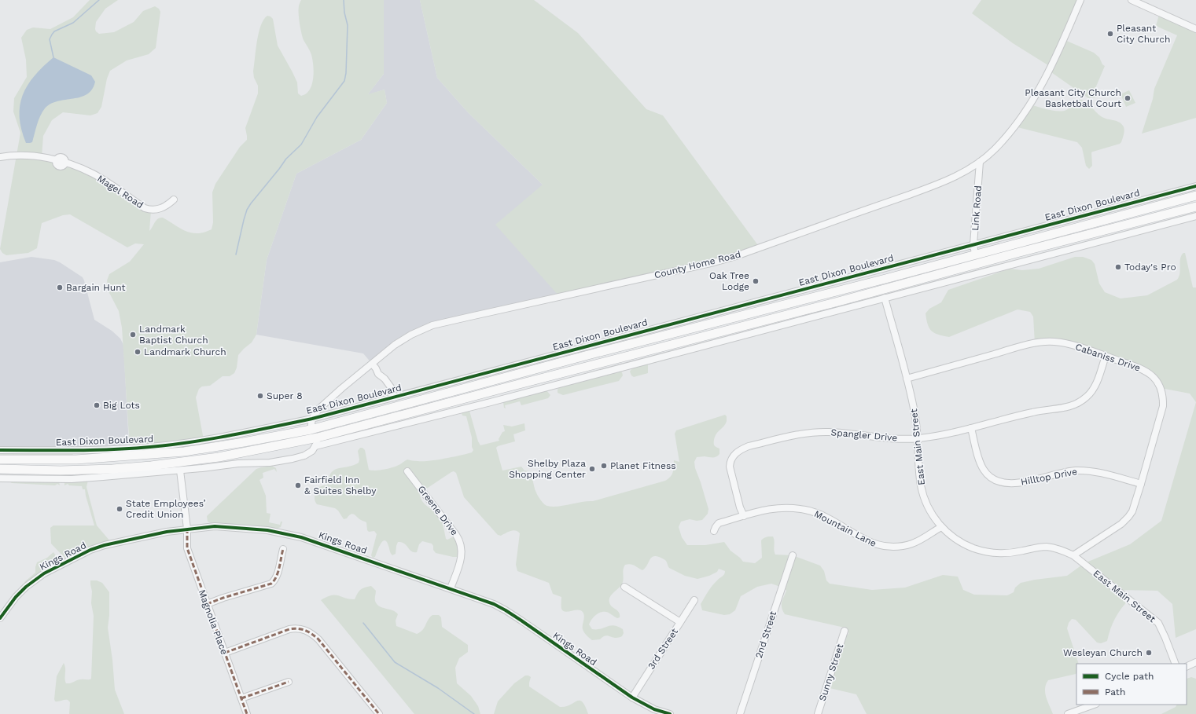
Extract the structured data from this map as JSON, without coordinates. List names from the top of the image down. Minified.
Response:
{"streets":{"highway":["East Dixon Boulevard"],"street":["Magel Road","Link Road","County Home Road","Cabaniss Drive","Spangler Drive","East Main Street","Hilltop Drive","Greene Drive","Mountain Lane","Kings Road","Magnolia Place","2nd Street","3rd Street","Sunny Street"]},"crossings":[["East Dixon Boulevard","Link Road"],["East Dixon Boulevard","County Home Road"],["Link Road","County Home Road"],["Cabaniss Drive","Spangler Drive"],["Cabaniss Drive","East Main Street"],["Cabaniss Drive","Hilltop Drive"],["Spangler Drive","East Main Street"],["Spangler Drive","Hilltop Drive"],["Spangler Drive","Mountain Lane"],["East Main Street","Mountain Lane"],["Greene Drive","Kings Road"],["Kings Road","Magnolia Place"],["Kings Road","3rd Street"]],"places":["Pleasant City Church","Pleasant City Church Basketball Court","Today's Pro","Oak Tree Lodge","Bargain Hunt","Landmark Baptist Church","Landmark Church","Super 8","Big Lots","Planet Fitness","Shelby Plaza Shopping Center","Fairfield Inn & Suites Shelby","State Employees’ Credit Union","Wesleyan Church"],"legend":["Cycle path","Path"]}
